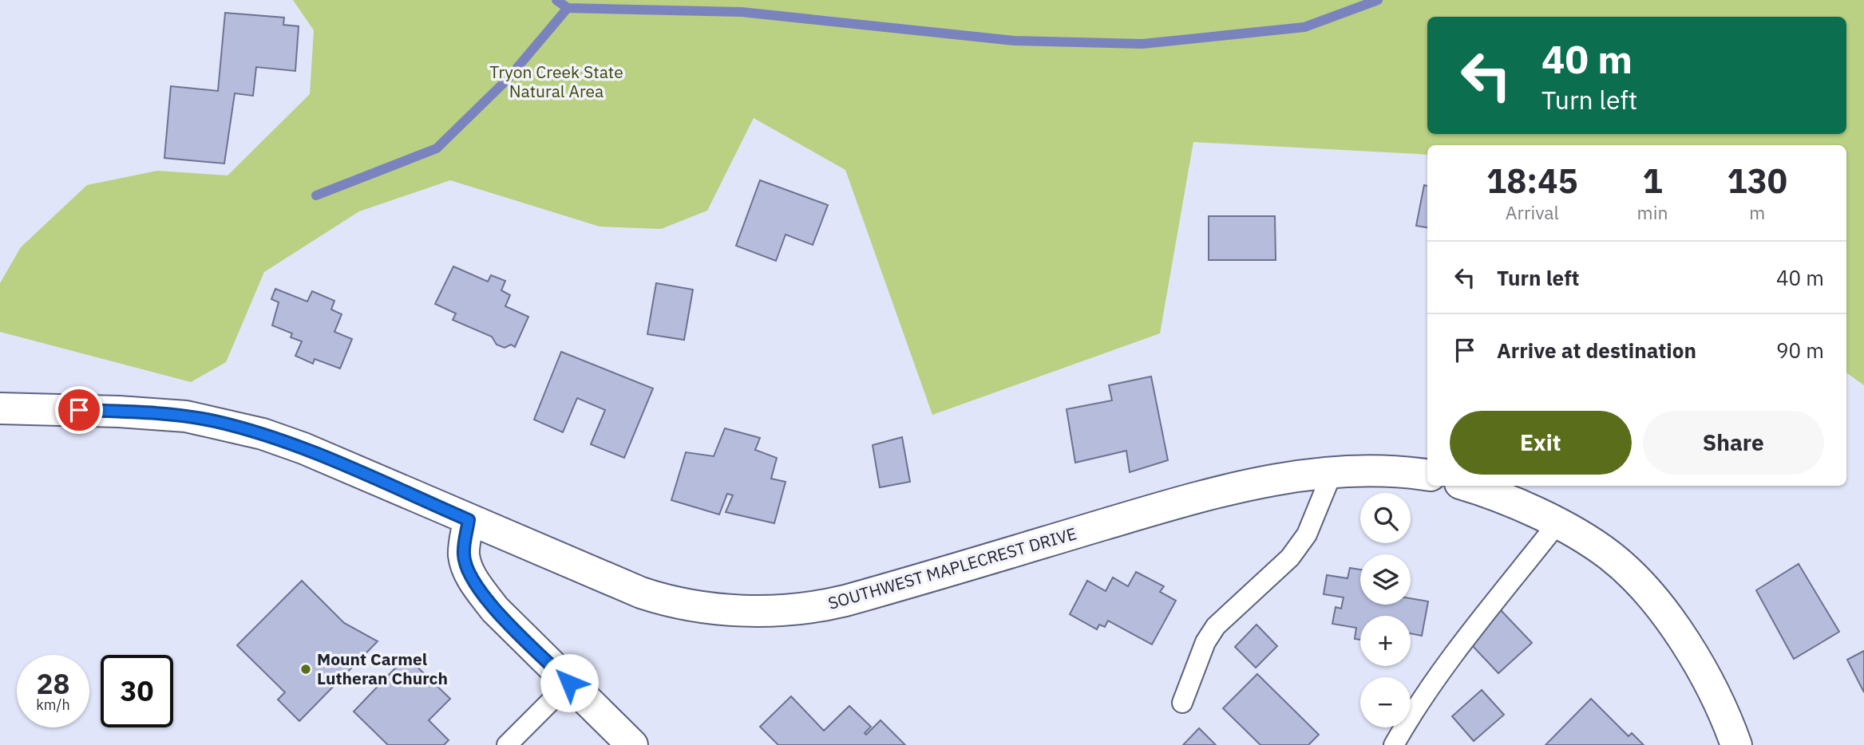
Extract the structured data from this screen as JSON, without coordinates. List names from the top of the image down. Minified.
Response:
{"streets":{"street":["SOUTHWEST MAPLECREST DRIVE"]},"parks":["Tryon Creek State Natural Area"],"places":["Mount Carmel Lutheran Church"],"page":{"turn":["40 m","Turn left"],"eta":["18:45","Arrival","1","min","130","m"],"list":[{"name":"Turn left","value":"40 m"},{"name":"Arrive at destination","value":"90 m"}],"buttons":["Exit","Share"],"map_buttons":["+","−"],"speed":"28 km/h","limit":"30"}}
